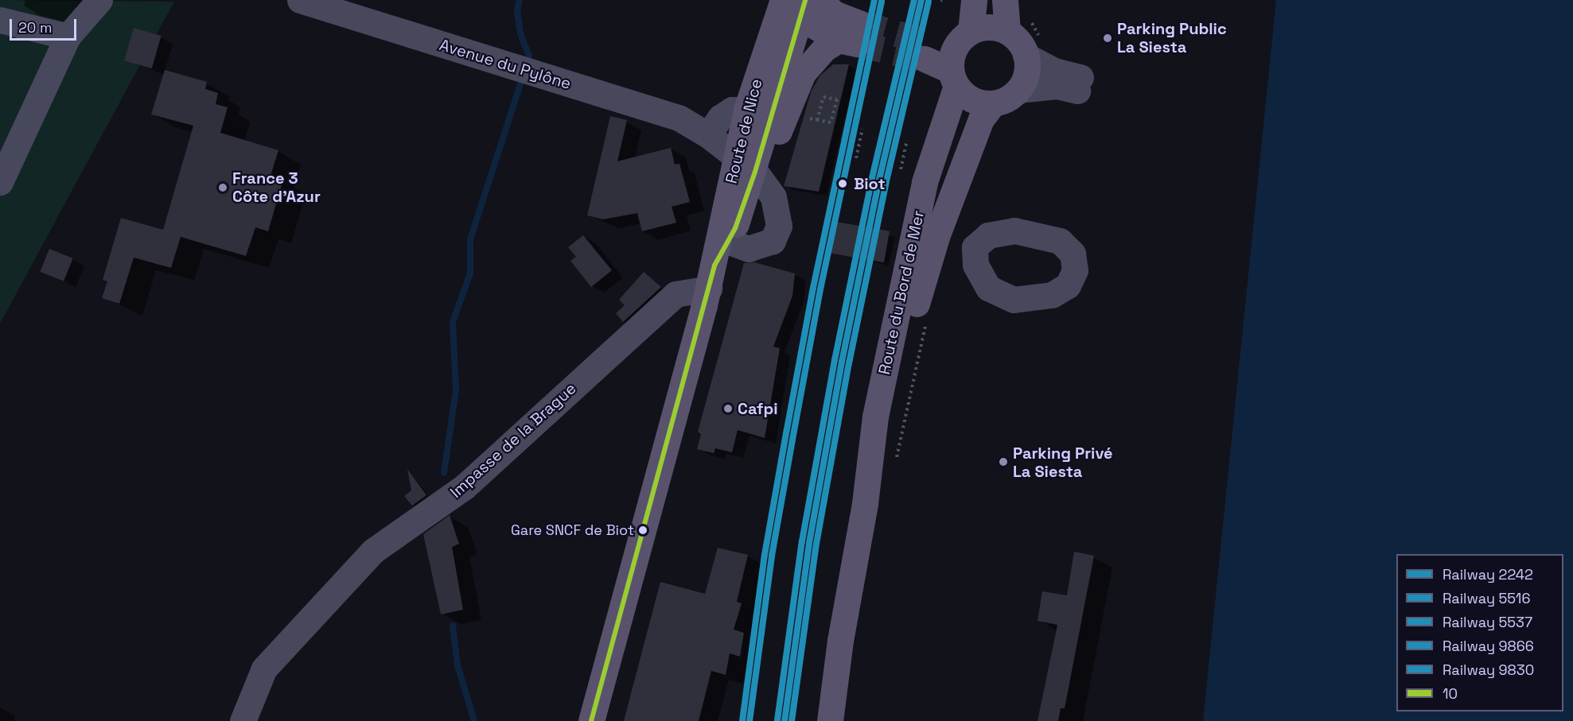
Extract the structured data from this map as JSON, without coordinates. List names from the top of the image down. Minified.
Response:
{"streets":{"main road":["Route de Nice","Route du Bord de Mer"],"street":["Avenue du Pylône","Impasse de la Brague"]},"crossings":[["Avenue du Pylône","Route de Nice"],["Route de Nice","Impasse de la Brague"]],"places":["Parking Public La Siesta","Biot","France 3 Côte d'Azur","Cafpi","Parking Privé La Siesta","Gare SNCF de Biot"],"lines":["rail line 2242","rail line 5537","rail line 9866","transit line 10","rail line 5516","rail line 9830"],"legend":["Railway 2242","Railway 5516","Railway 5537","Railway 9866","Railway 9830","10"],"scale_bar":"20 m"}
